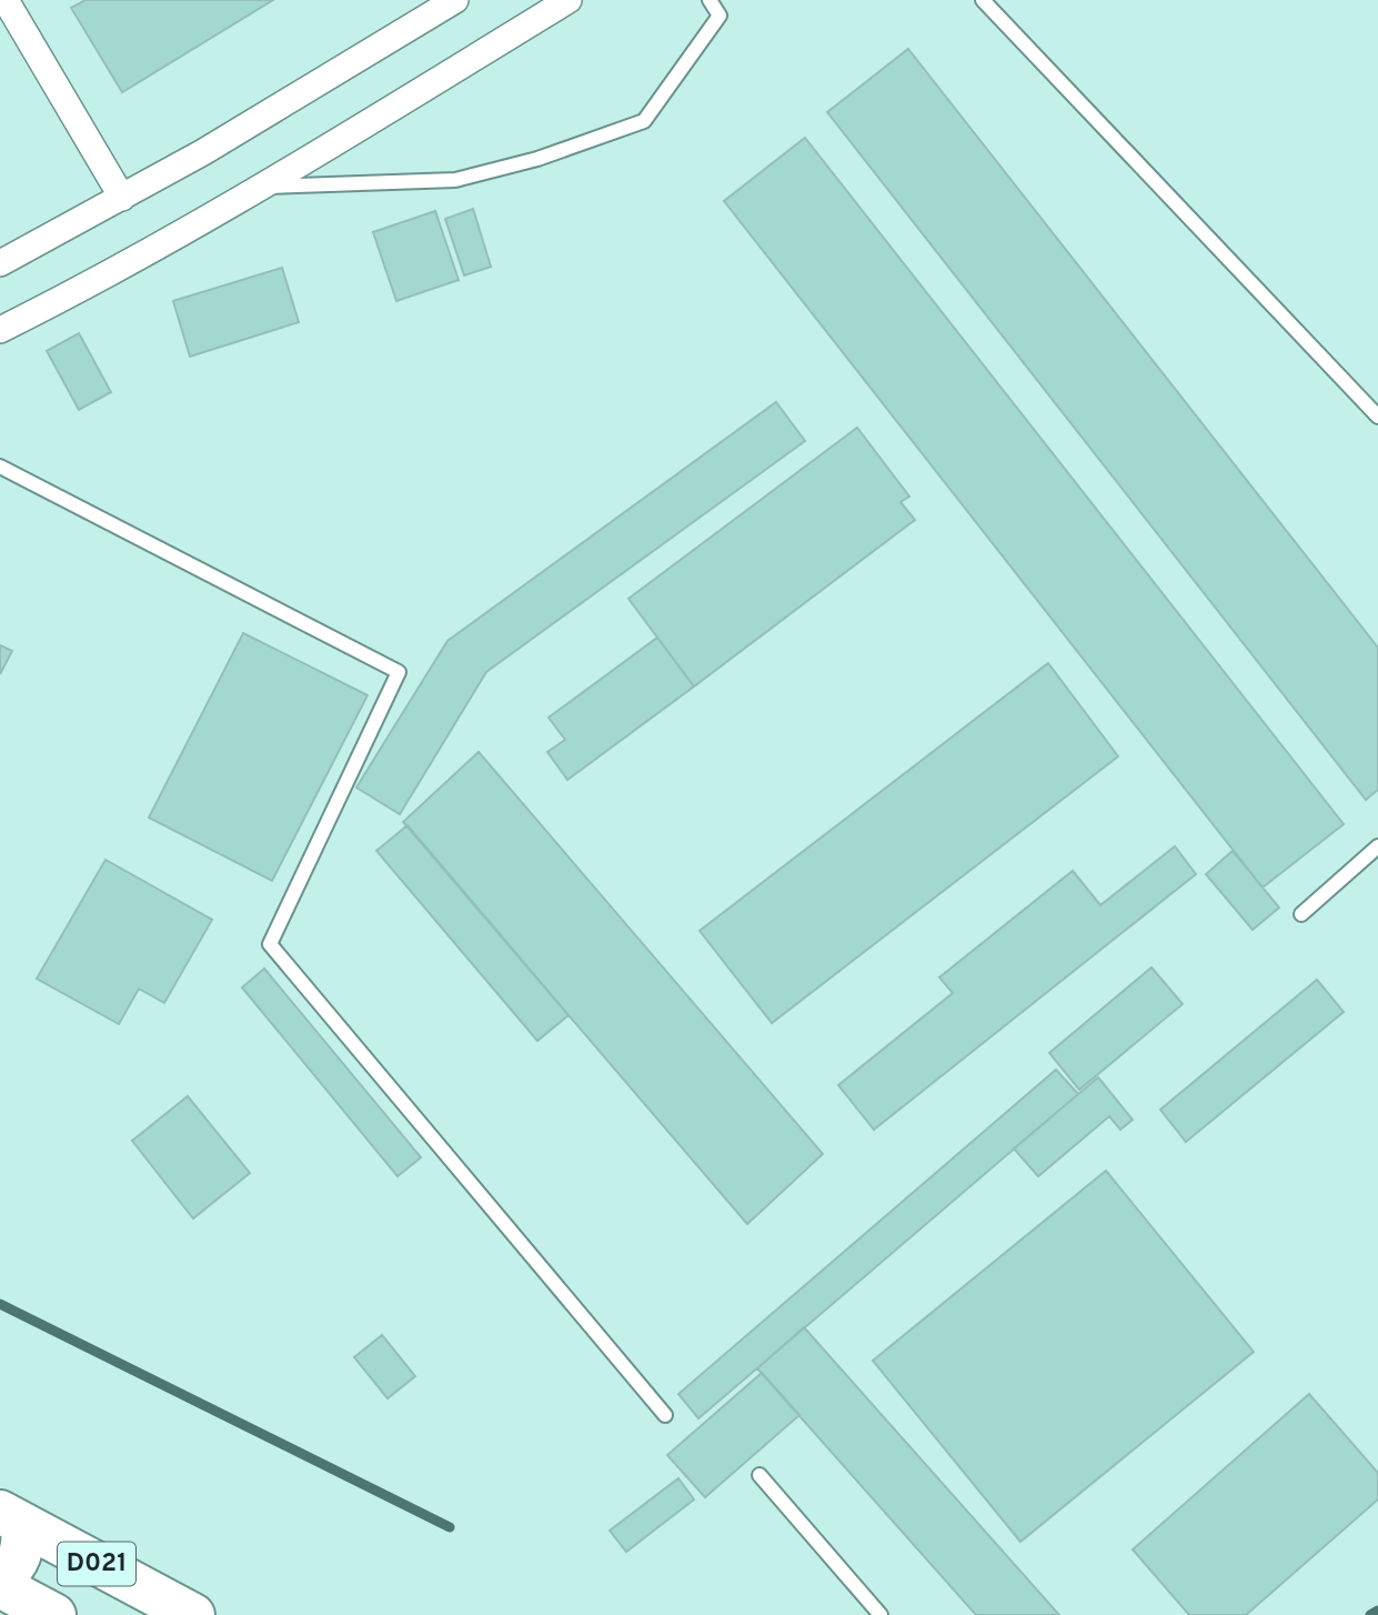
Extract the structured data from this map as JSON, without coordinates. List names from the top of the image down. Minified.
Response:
{"streets":{"highway":["D021"]}}
